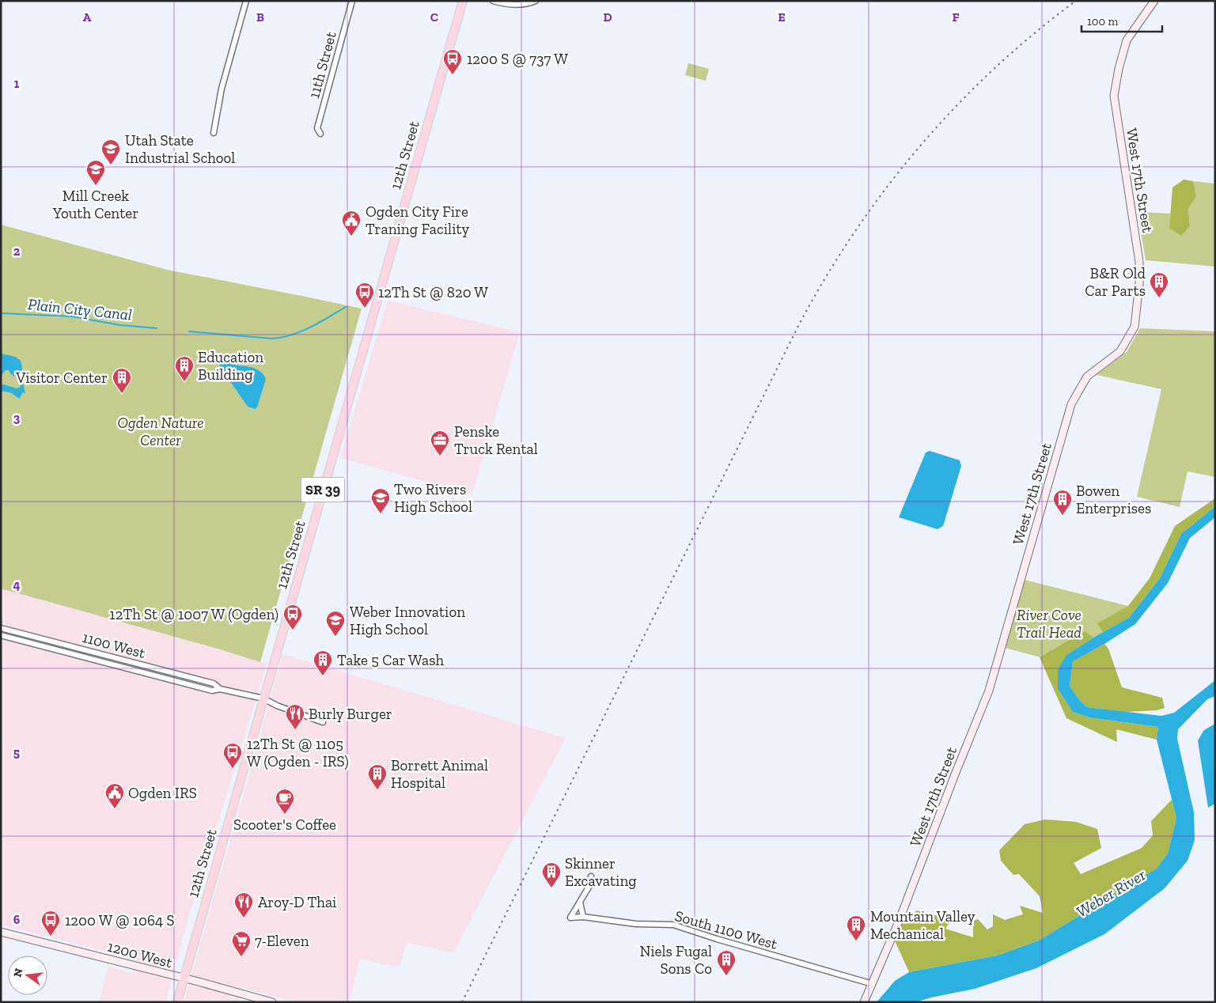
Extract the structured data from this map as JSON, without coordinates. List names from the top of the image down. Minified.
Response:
{"streets":{"main road":["12th Street","SR 39"],"street":["11th Street","West 17th Street","1100 West","South 1100 West","1200 West"]},"crossings":[["12th Street","1100 West"],["12th Street","1200 West"],["West 17th Street","South 1100 West"]],"water":["Plain City Canal","Weber River"],"parks":["Ogden Nature Center","River Cove Trail Head"],"places":{"bus stop":["1200 S @ 737 W","12Th St @ 820 W","12Th St @ 1007 W (Ogden)","12Th St @ 1105 W (Ogden - IRS)","1200 W @ 1064 S"],"school or university":["Utah State Industrial School","Mill Creek Youth Center","Two Rivers High School","Weber Innovation High School"],"public building":["Ogden City Fire Traning Facility","Ogden IRS"],"building":["B&R Old Car Parts","Education Building","Visitor Center","Bowen Enterprises","Take 5 Car Wash","Borrett Animal Hospital","Skinner Excavating","Mountain Valley Mechanical","Niels Fugal Sons Co"],"office":["Penske Truck Rental"],"restaurant":["Burly Burger","Aroy-D Thai"],"cafe":["Scooter's Coffee"],"supermarket":["7-Eleven"]},"scale_bar":"100 m","north":"left","grid":{"columns":["A","B","C","D","E","F"],"rows":["1","2","3","4","5","6"]}}
